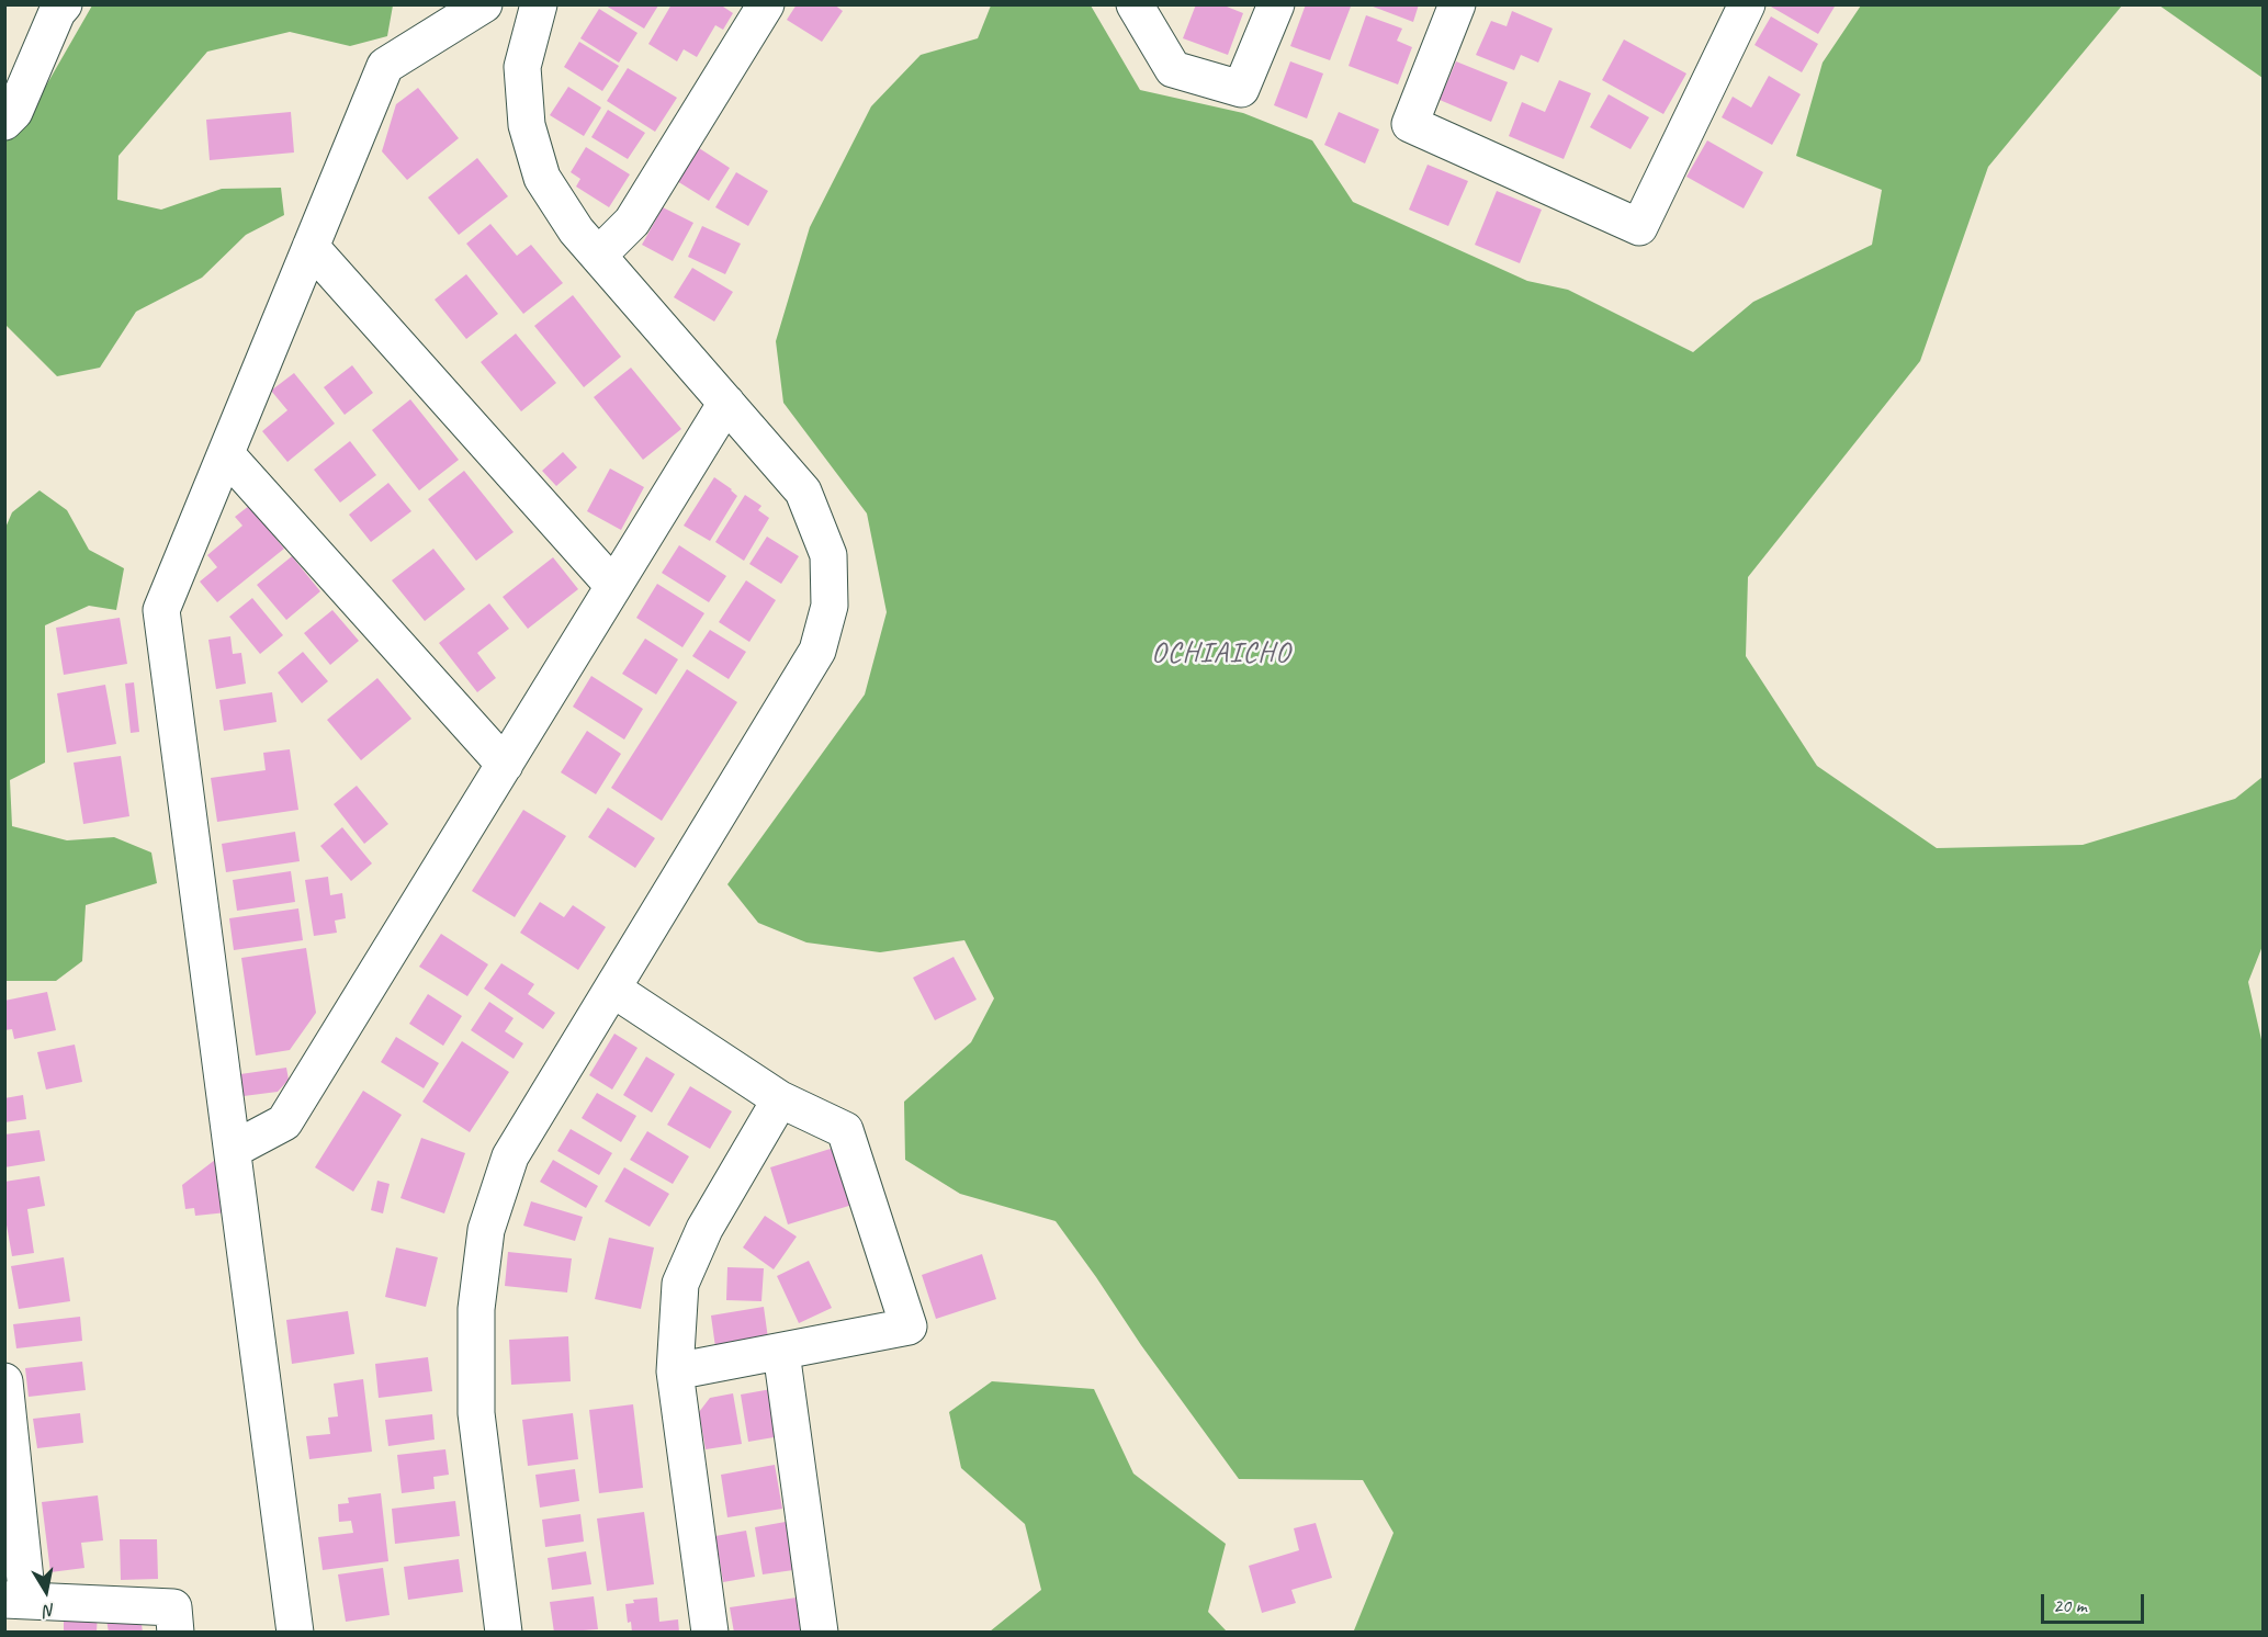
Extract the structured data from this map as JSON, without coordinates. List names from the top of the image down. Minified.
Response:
{"districts":["OCHIAICHO"],"scale_bar":"20 m","north":"bottom"}
